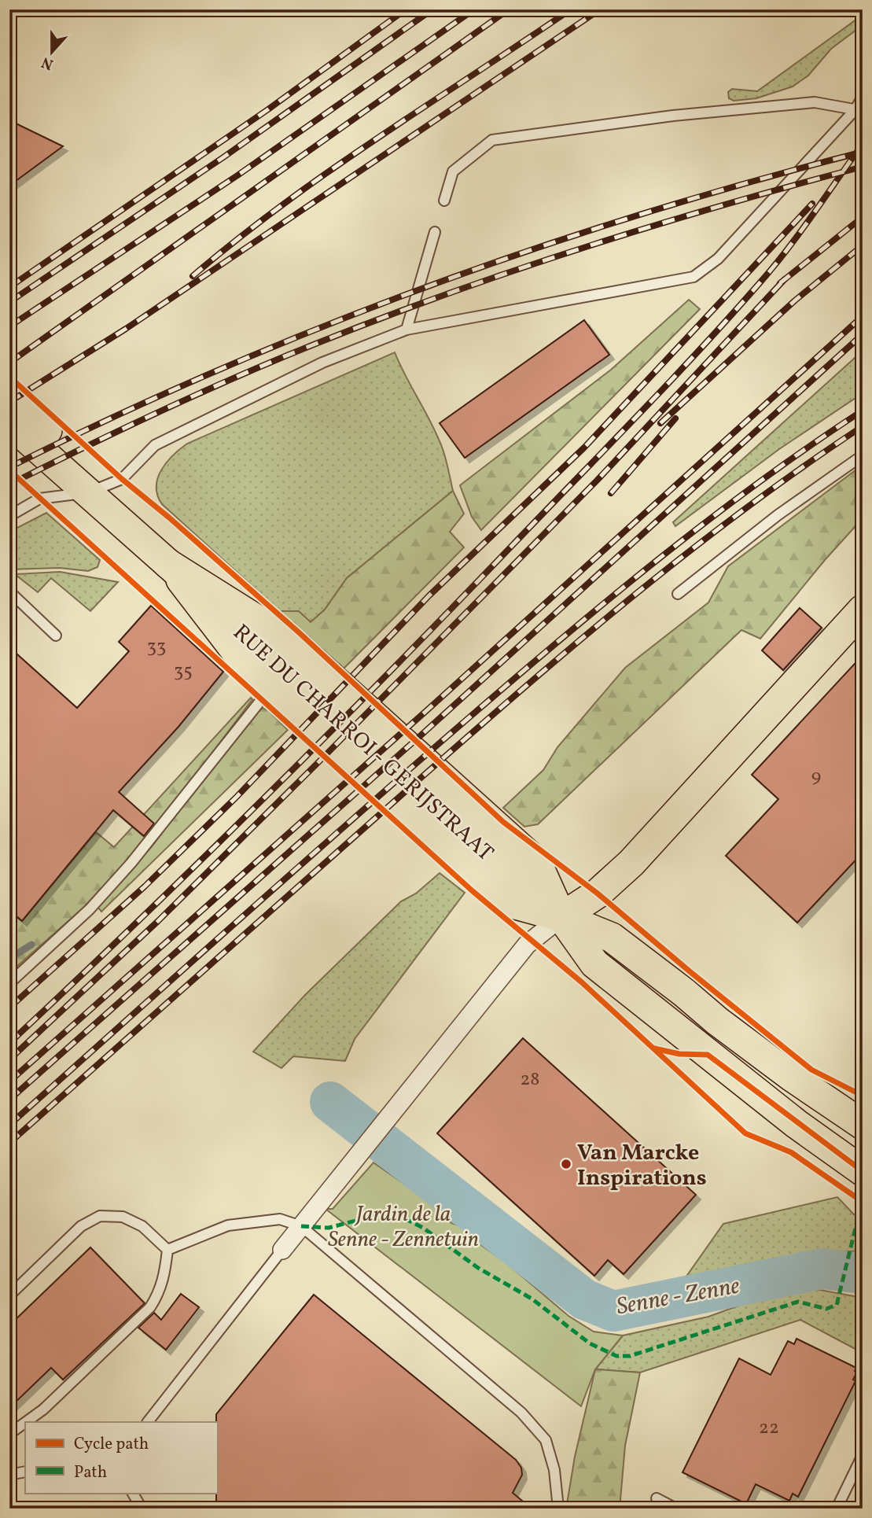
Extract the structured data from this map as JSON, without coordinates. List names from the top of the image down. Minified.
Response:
{"streets":{"main road":["RUE DU CHARROI - GERIJSTRAAT"]},"water":["Senne - Zenne"],"parks":["Jardin de la Senne - Zennetuin"],"places":["Van Marcke Inspirations"],"house_numbers":["33","35","9","28","22"],"legend":["Cycle path","Path"],"north":"bottom"}
